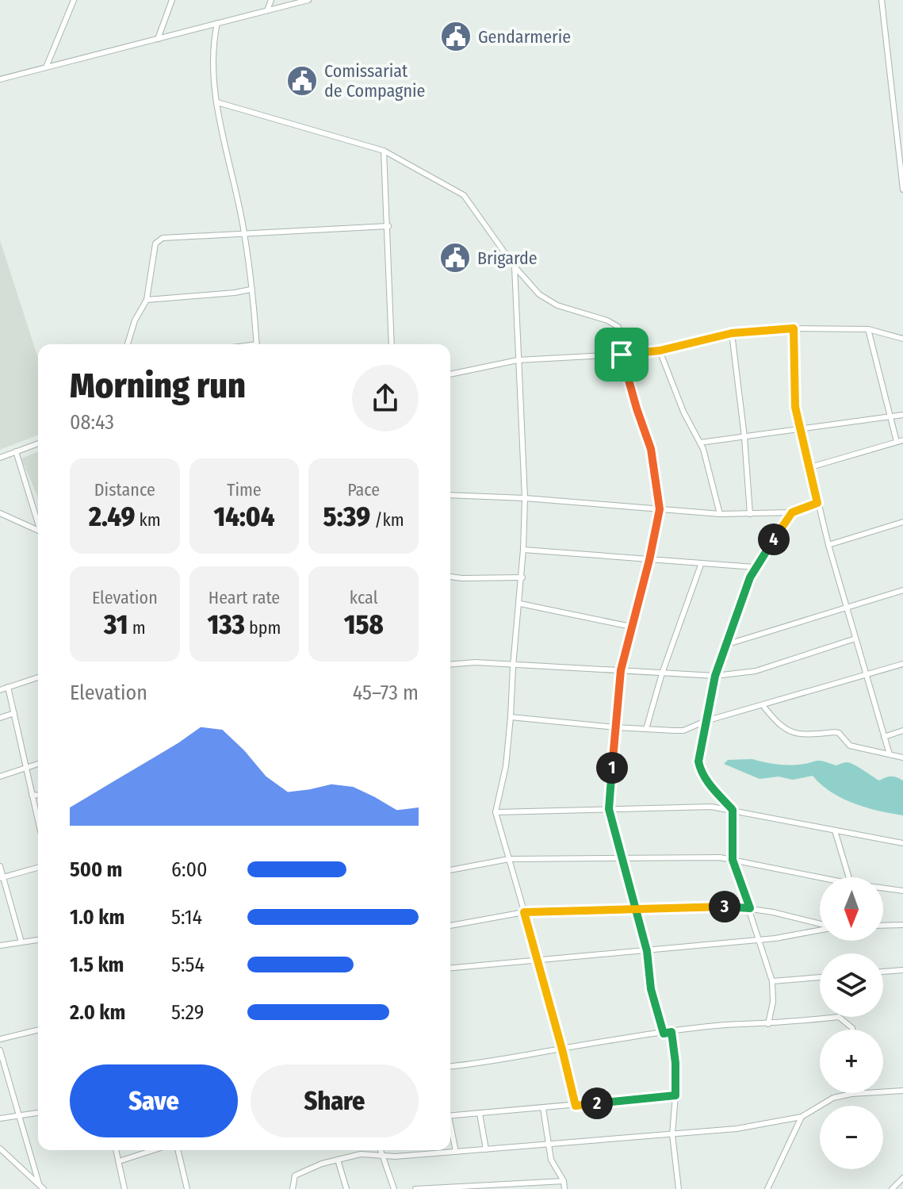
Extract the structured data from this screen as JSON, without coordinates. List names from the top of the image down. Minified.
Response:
{"places":{"public building":["Gendarmerie","Comissariat de Compagnie","Brigarde"]},"north":"bottom","page":{"heading":["Morning run","08:43"],"stats":[["Distance","2.49 km"],["Time","14:04"],["Pace","5:39 /km"],["Elevation","31 m"],["Heart rate","133 bpm"],["kcal","158"]],"pins":["4","1","3","2"],"chart":["Elevation","45–73 m"],"list":[{"name":"500 m","note":"6:00"},{"name":"1.0 km","note":"5:14"},{"name":"1.5 km","note":"5:54"},{"name":"2.0 km","note":"5:29"}],"map_buttons":["+","−"],"buttons":["Save","Share"]}}
